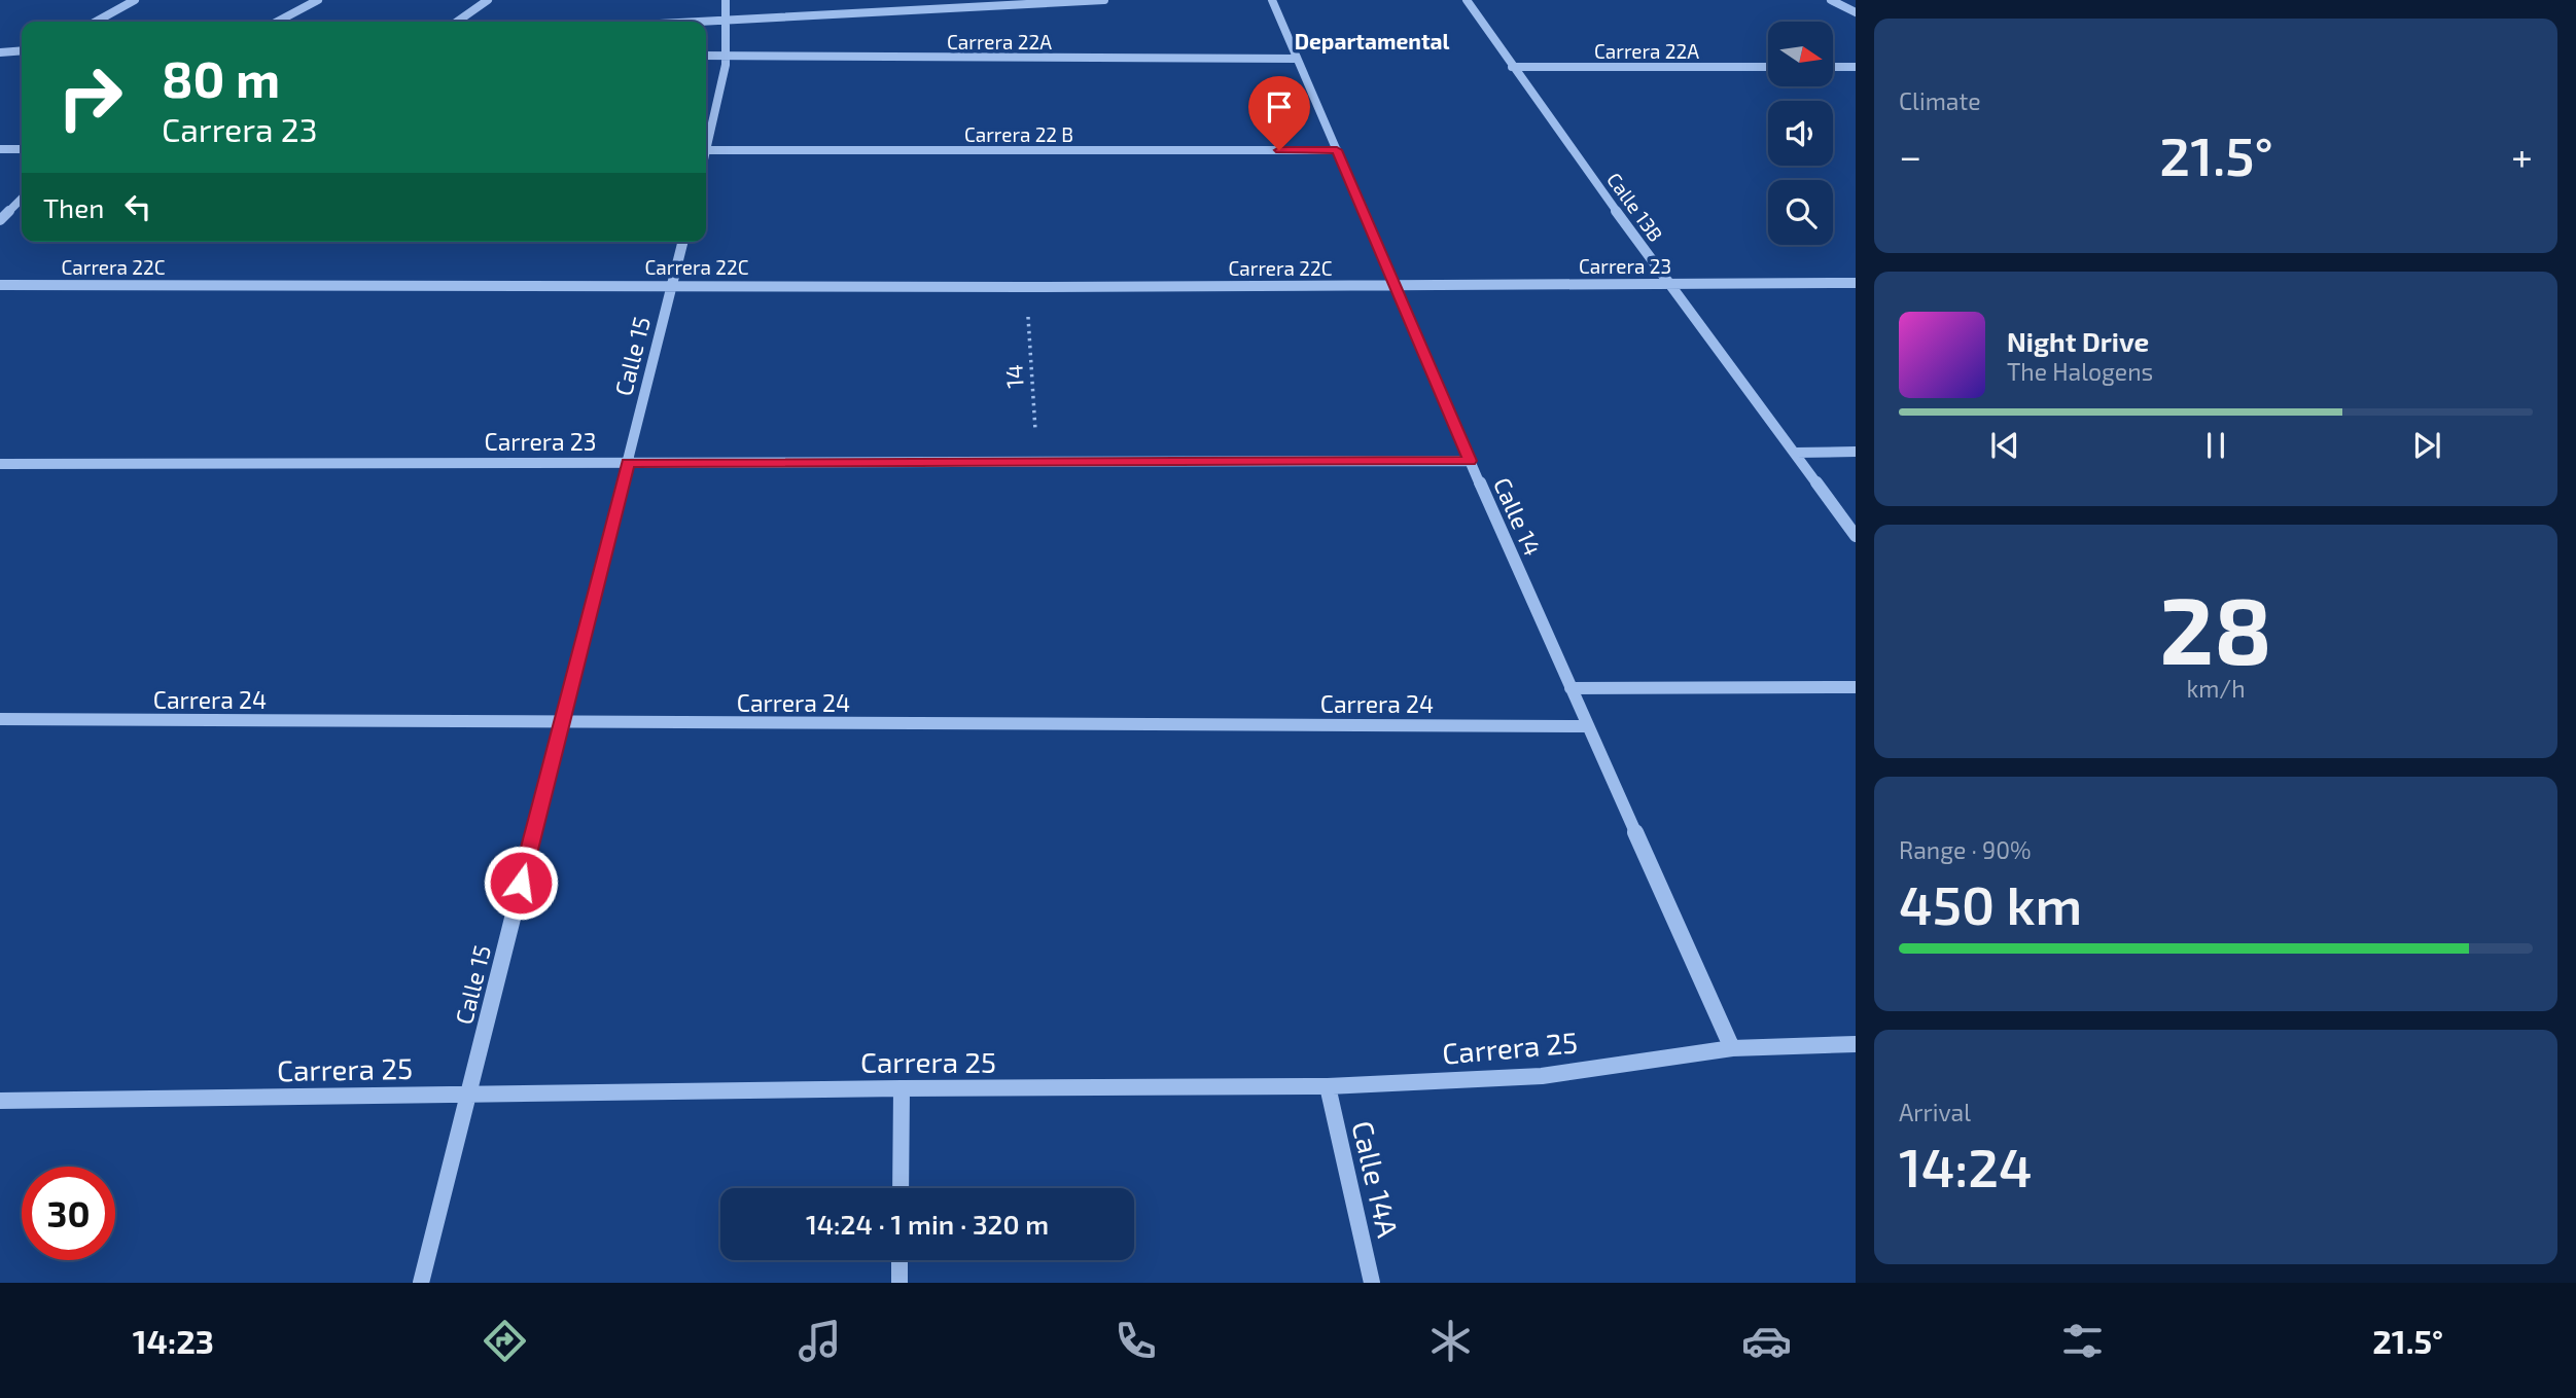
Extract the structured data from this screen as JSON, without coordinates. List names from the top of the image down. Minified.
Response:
{"streets":{"street":["Carrera 22A","Carrera 22 B","Calle 13B","Carrera 23","Carrera 22C","Calle 15","Calle 14","Carrera 24","Carrera 25","Calle 14A"],"path":["14"]},"crossings":[["Carrera 22A","Calle 13B"],["Carrera 22A","Calle 14"],["Carrera 22 B","Calle 14"],["Calle 13B","Carrera 23"],["Carrera 23","Carrera 22C"],["Carrera 23","Calle 15"],["Carrera 23","14"],["Carrera 23","Calle 14"],["Carrera 22C","Calle 15"],["Carrera 22C","14"],["Carrera 22C","Calle 14"],["Calle 15","Carrera 24"],["Calle 15","Carrera 25"],["Calle 14","Carrera 24"],["Calle 14","Carrera 25"],["Carrera 25","Calle 14A"]],"districts":["Departamental"],"north":"right","page":{"tile":["Climate",["28","km/h"],["Range · 90%","450 km"],["Arrival","14:24"]],"turn":["80 m","Carrera 23"],"heat":["−","21.5°","+"],"then":"Then","song":["Night Drive","The Halogens"],"limit":"30","trip":"14:24 · 1 min · 320 m","tabs":["14:23","21.5°"]}}
